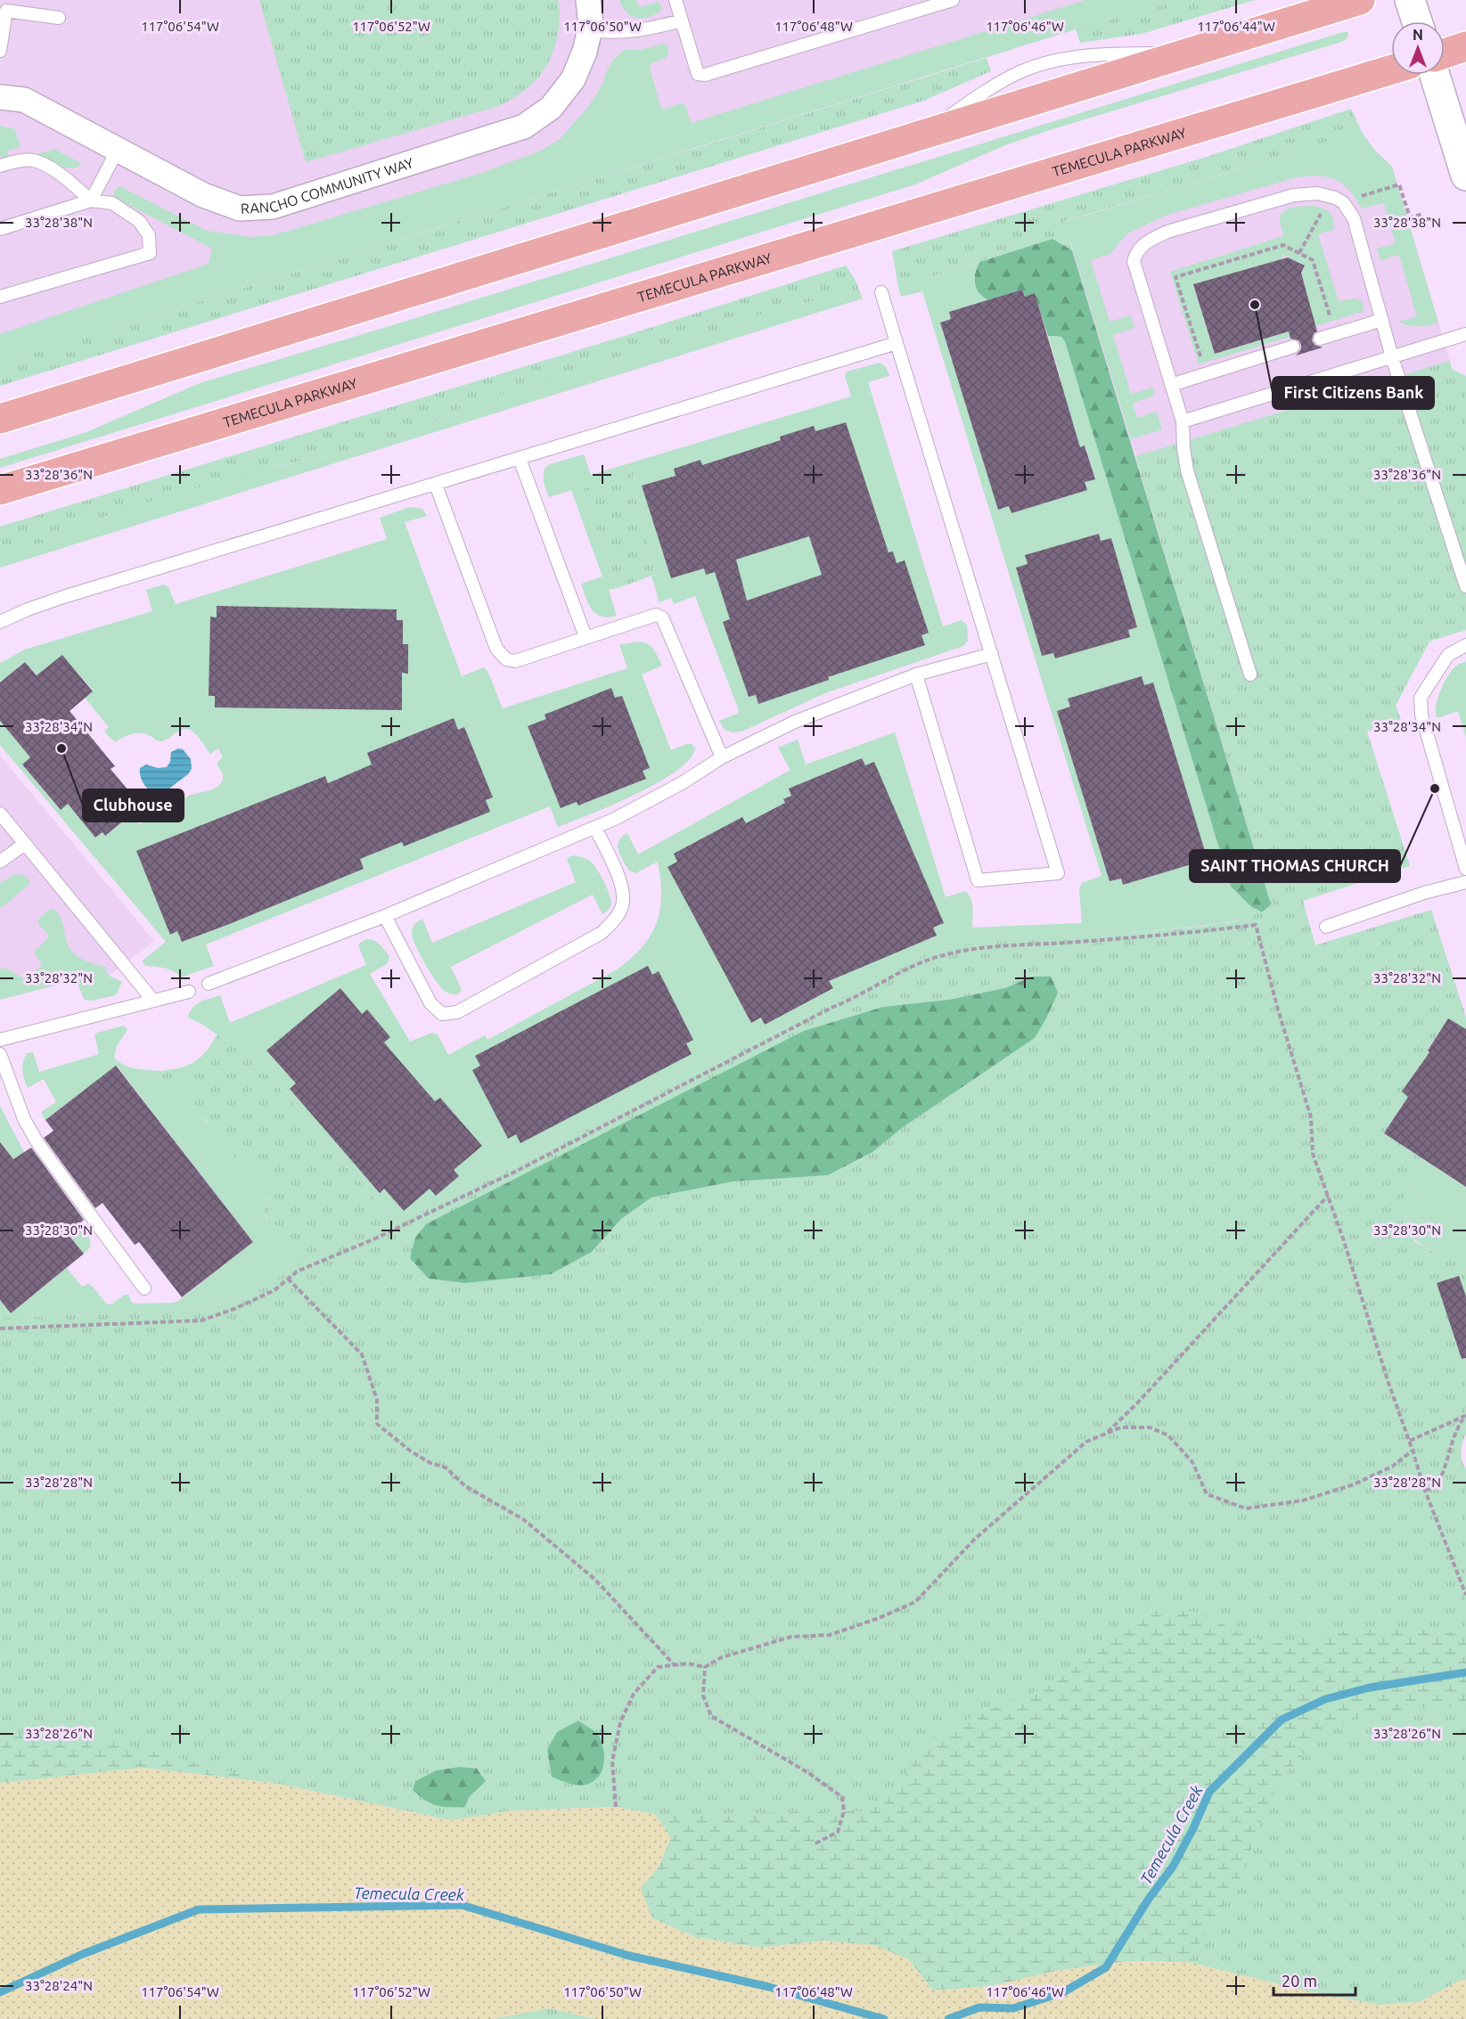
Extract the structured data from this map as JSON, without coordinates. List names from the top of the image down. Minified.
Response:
{"streets":{"main road":["TEMECULA PARKWAY"],"street":["RANCHO COMMUNITY WAY"]},"water":["Temecula Creek"],"places":["First Citizens Bank","Clubhouse","SAINT THOMAS CHURCH"],"scale_bar":"20 m","north":"top","coordinates":["117°06'54\"W","117°06'52\"W","117°06'50\"W","117°06'48\"W","117°06'46\"W","117°06'44\"W","33°28'38\"N","33°28'36\"N","33°28'34\"N","33°28'32\"N","33°28'30\"N","33°28'28\"N","33°28'26\"N","33°28'24\"N"]}
